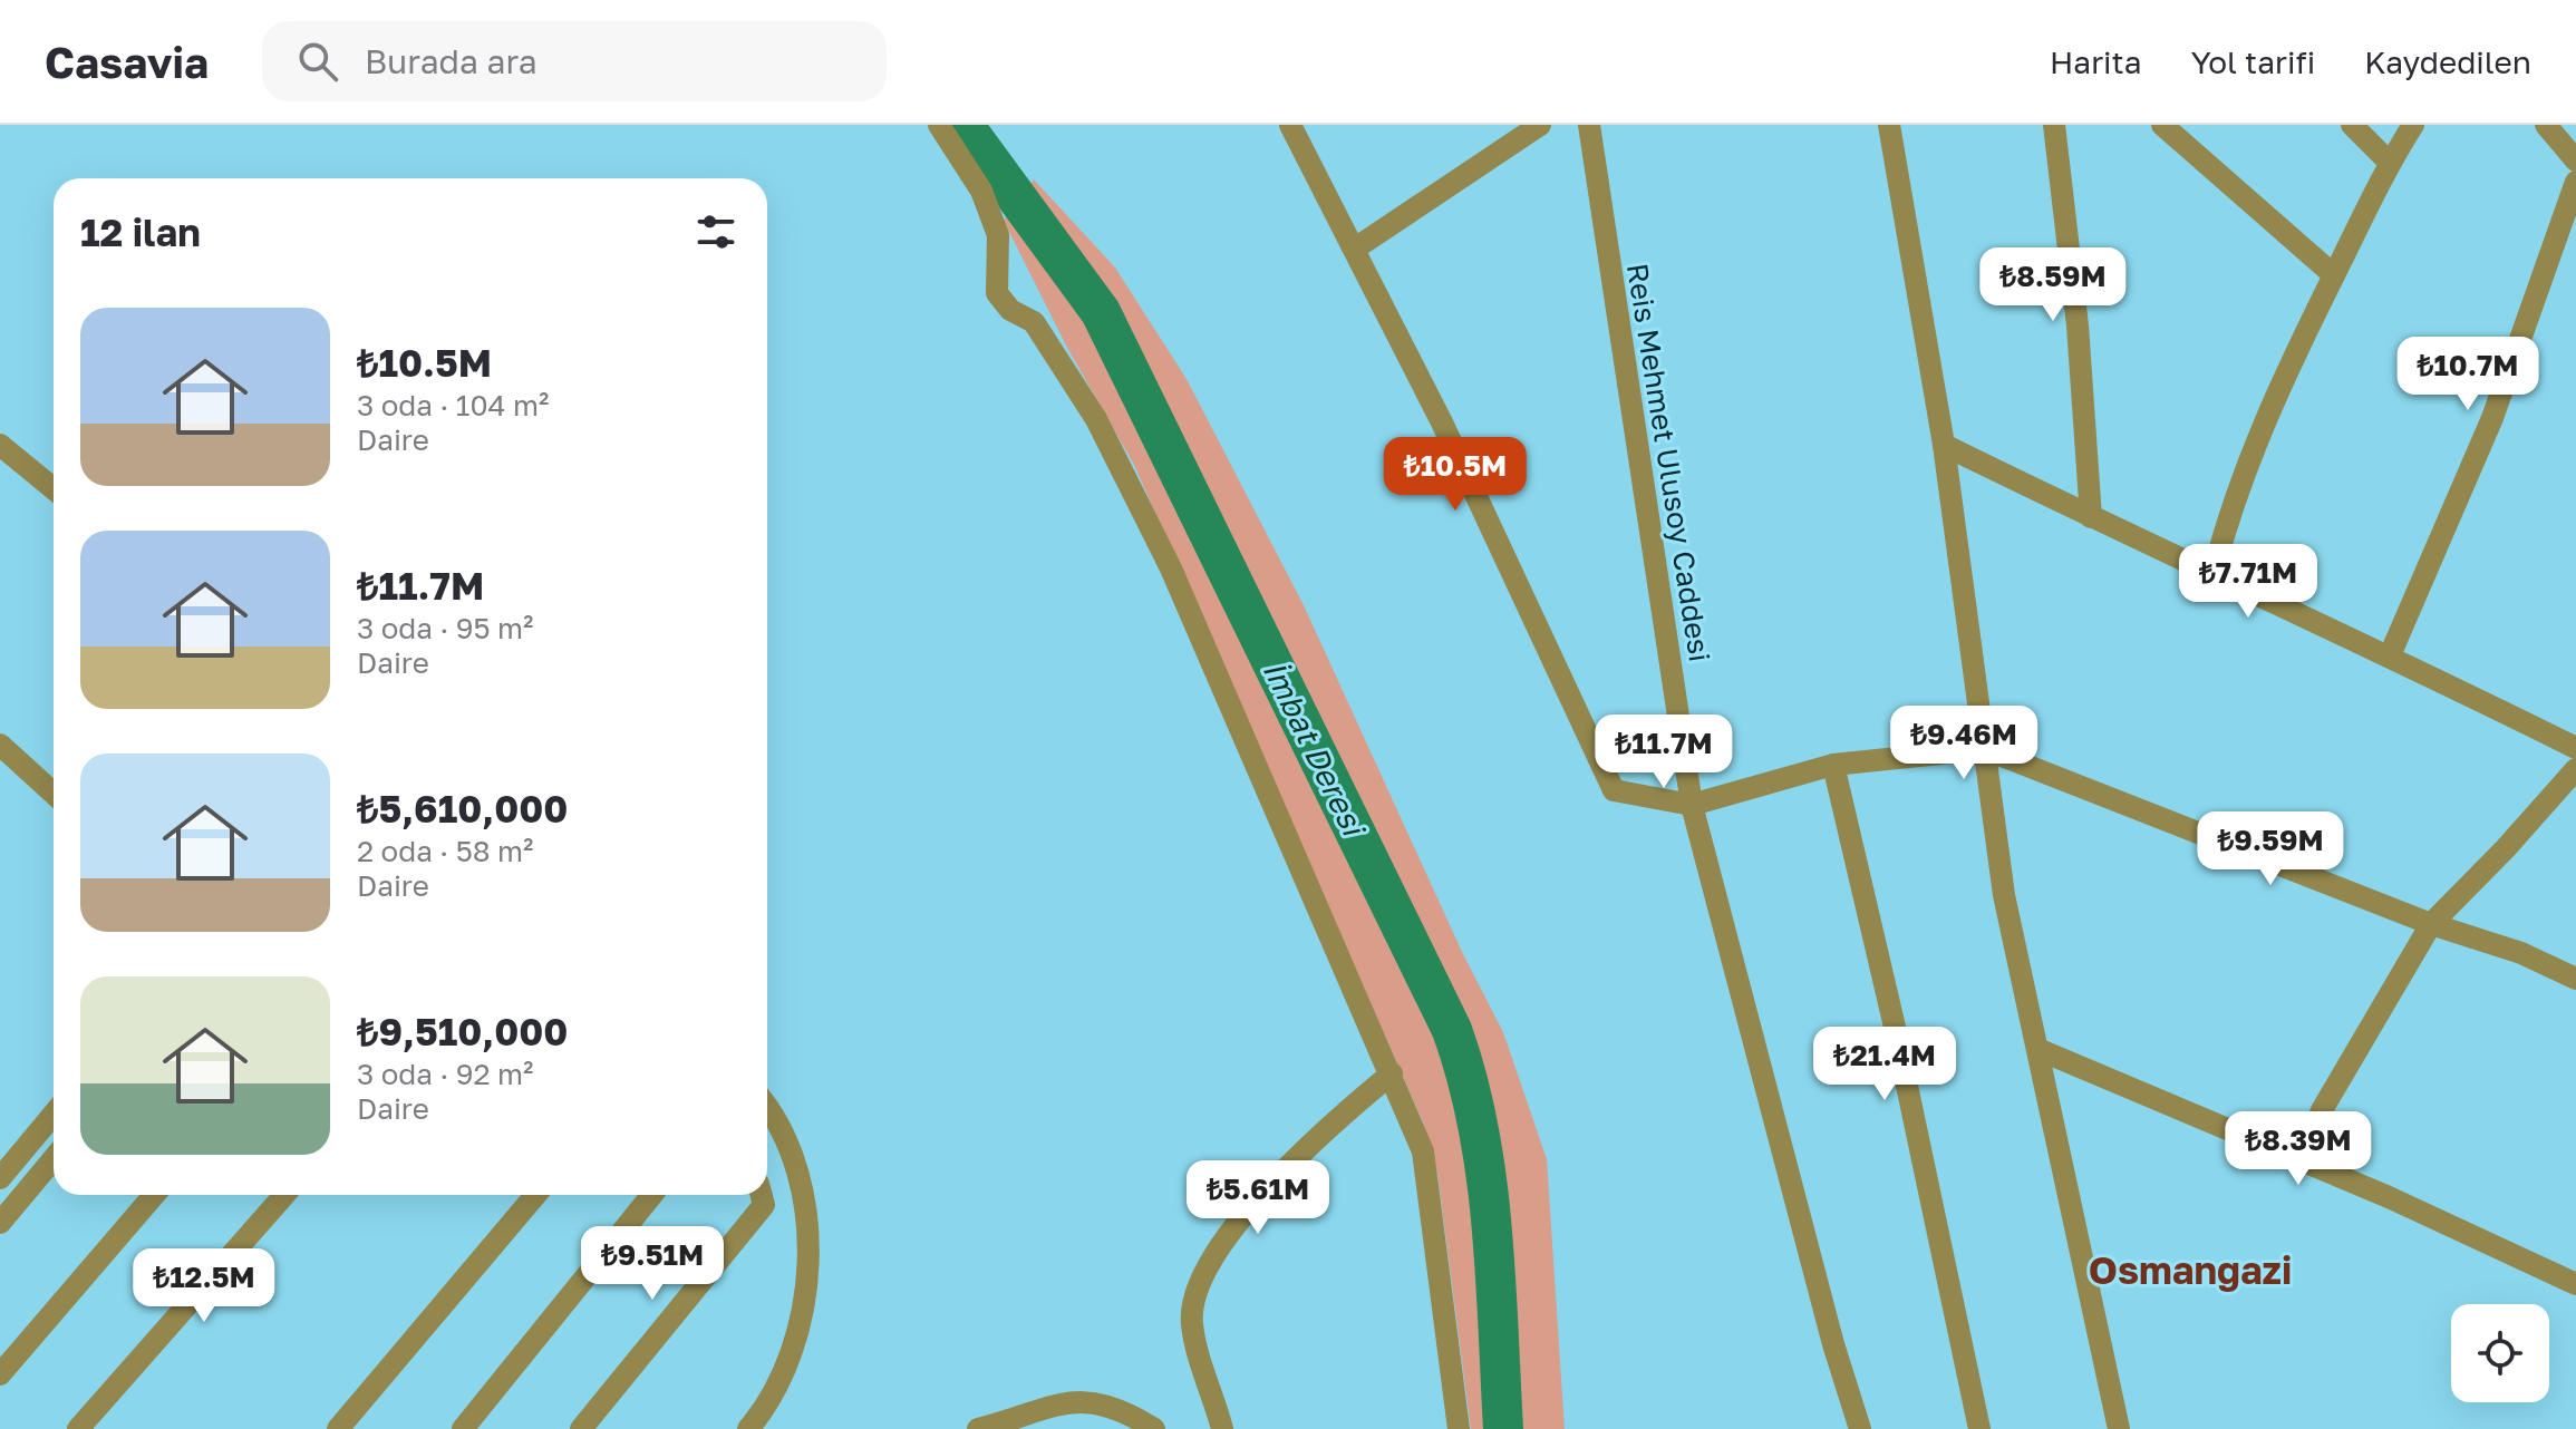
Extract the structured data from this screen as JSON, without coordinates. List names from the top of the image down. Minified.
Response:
{"streets":{"street":["Reis Mehmet Ulusoy Caddesi"]},"districts":["Osmangazi"],"water":["İmbat Deresi"],"page":{"header":"Casavia","search":"Burada ara","nav":["Harita","Yol tarifi","Kaydedilen"],"heading":"12 ilan","price":["₺8.59M","₺10.7M","₺10.5M","₺7.71M","₺9.46M","₺11.7M","₺9.59M","₺21.4M","₺8.39M","₺5.61M","₺9.51M","₺12.5M"],"list":[{"name":"₺10.5M","note":"3 oda · 104 m² · Daire"},{"name":"₺11.7M","note":"3 oda · 95 m² · Daire"},{"name":"₺5,610,000","note":"2 oda · 58 m² · Daire"},{"name":"₺9,510,000","note":"3 oda · 92 m² · Daire"}]}}
